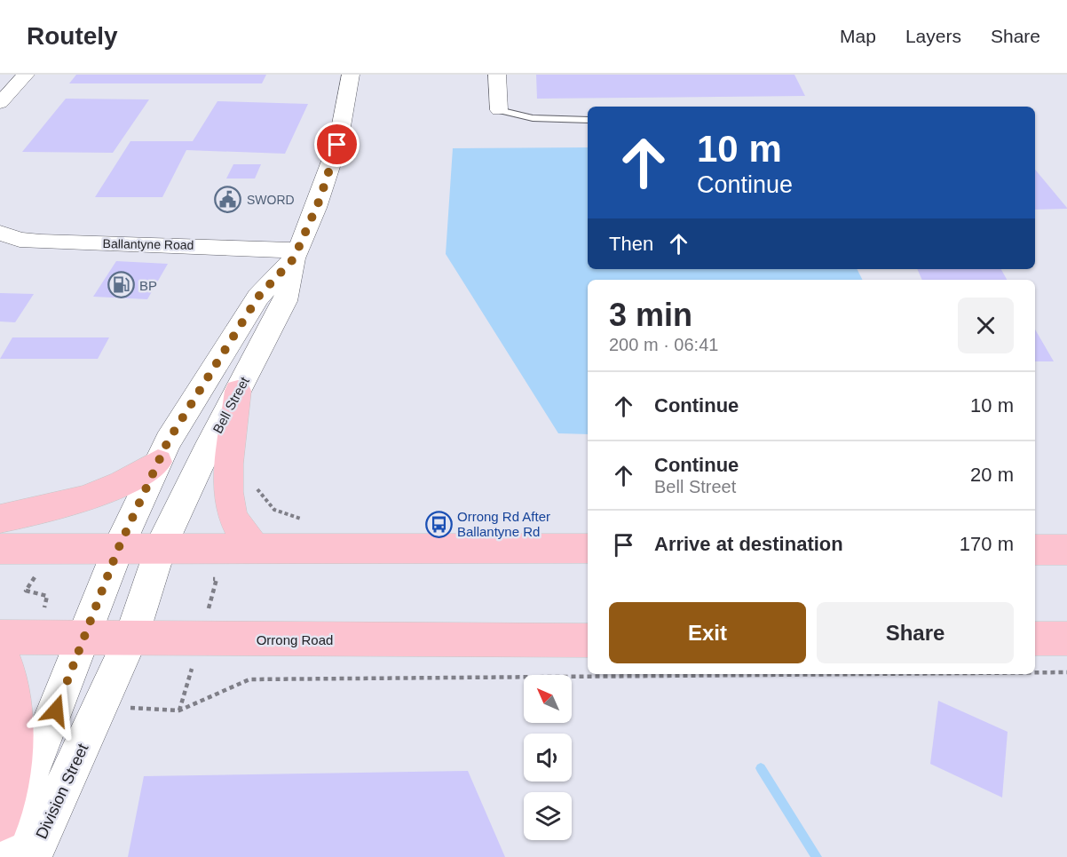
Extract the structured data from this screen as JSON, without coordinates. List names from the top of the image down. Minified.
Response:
{"streets":{"highway":["Orrong Road"],"street":["Ballantyne Road","Bell Street","Division Street"]},"crossings":[["Ballantyne Road","Bell Street"],["Bell Street","Orrong Road"],["Bell Street","Division Street"],["Orrong Road","Division Street"]],"places":{"public building":["SWORD"],"fuel station":["BP"],"bus stop":["Orrong Rd After Ballantyne Rd"]},"north":"top left","page":{"header":"Routely","nav":["Map","Layers","Share"],"turn":["10 m","Continue"],"then":"Then","heading":["3 min","200 m · 06:41"],"list":[{"name":"Continue","value":"10 m"},{"name":"Continue","note":"Bell Street","value":"20 m"},{"name":"Arrive at destination","value":"170 m"}],"buttons":["Exit","Share"]}}
